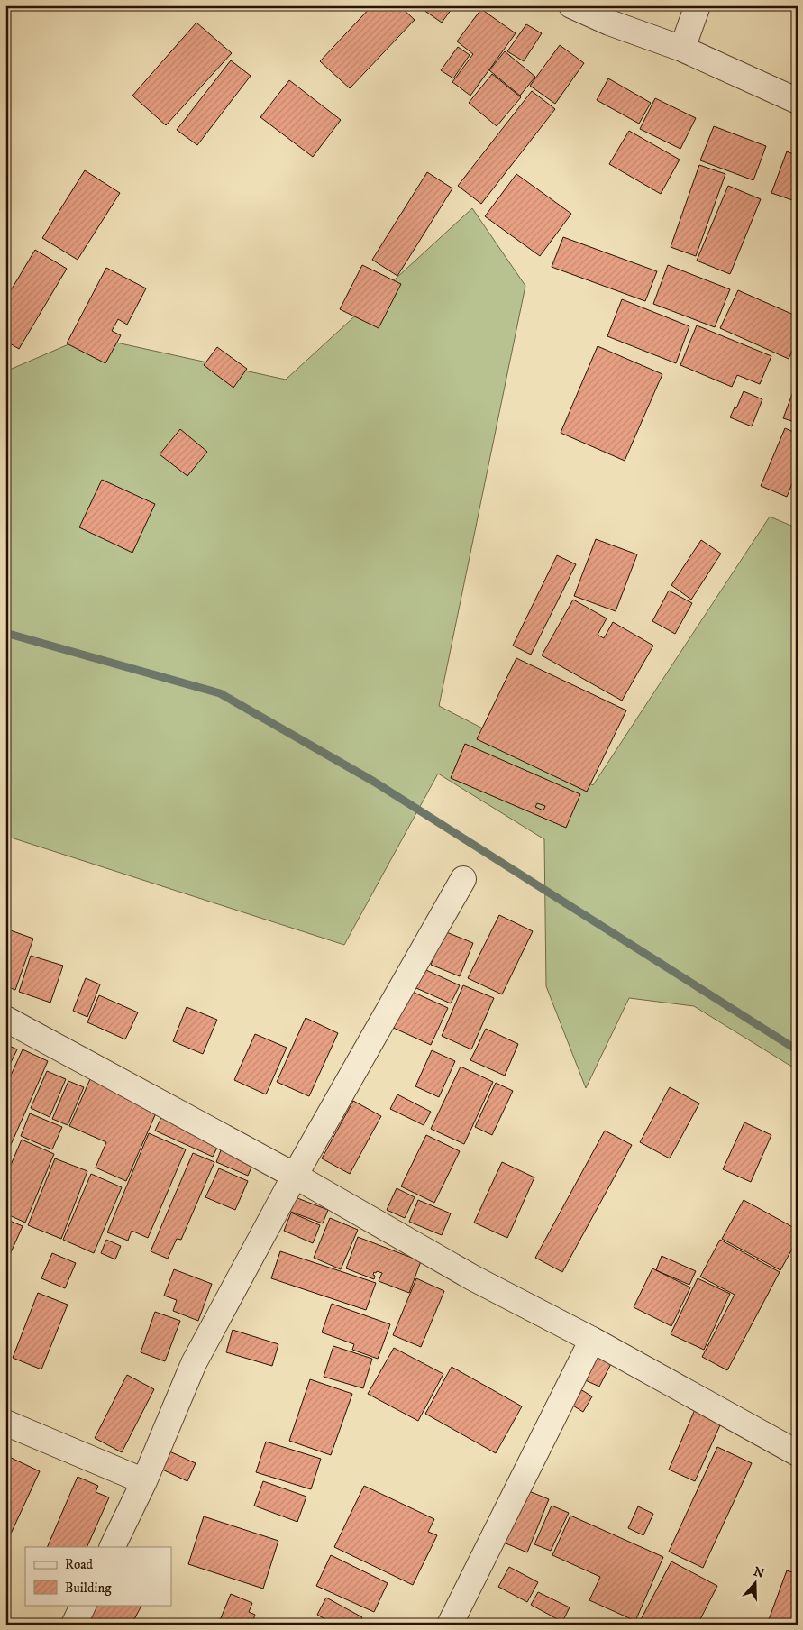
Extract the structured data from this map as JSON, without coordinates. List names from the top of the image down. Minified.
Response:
{"legend":["Road","Building"],"north":"top"}
